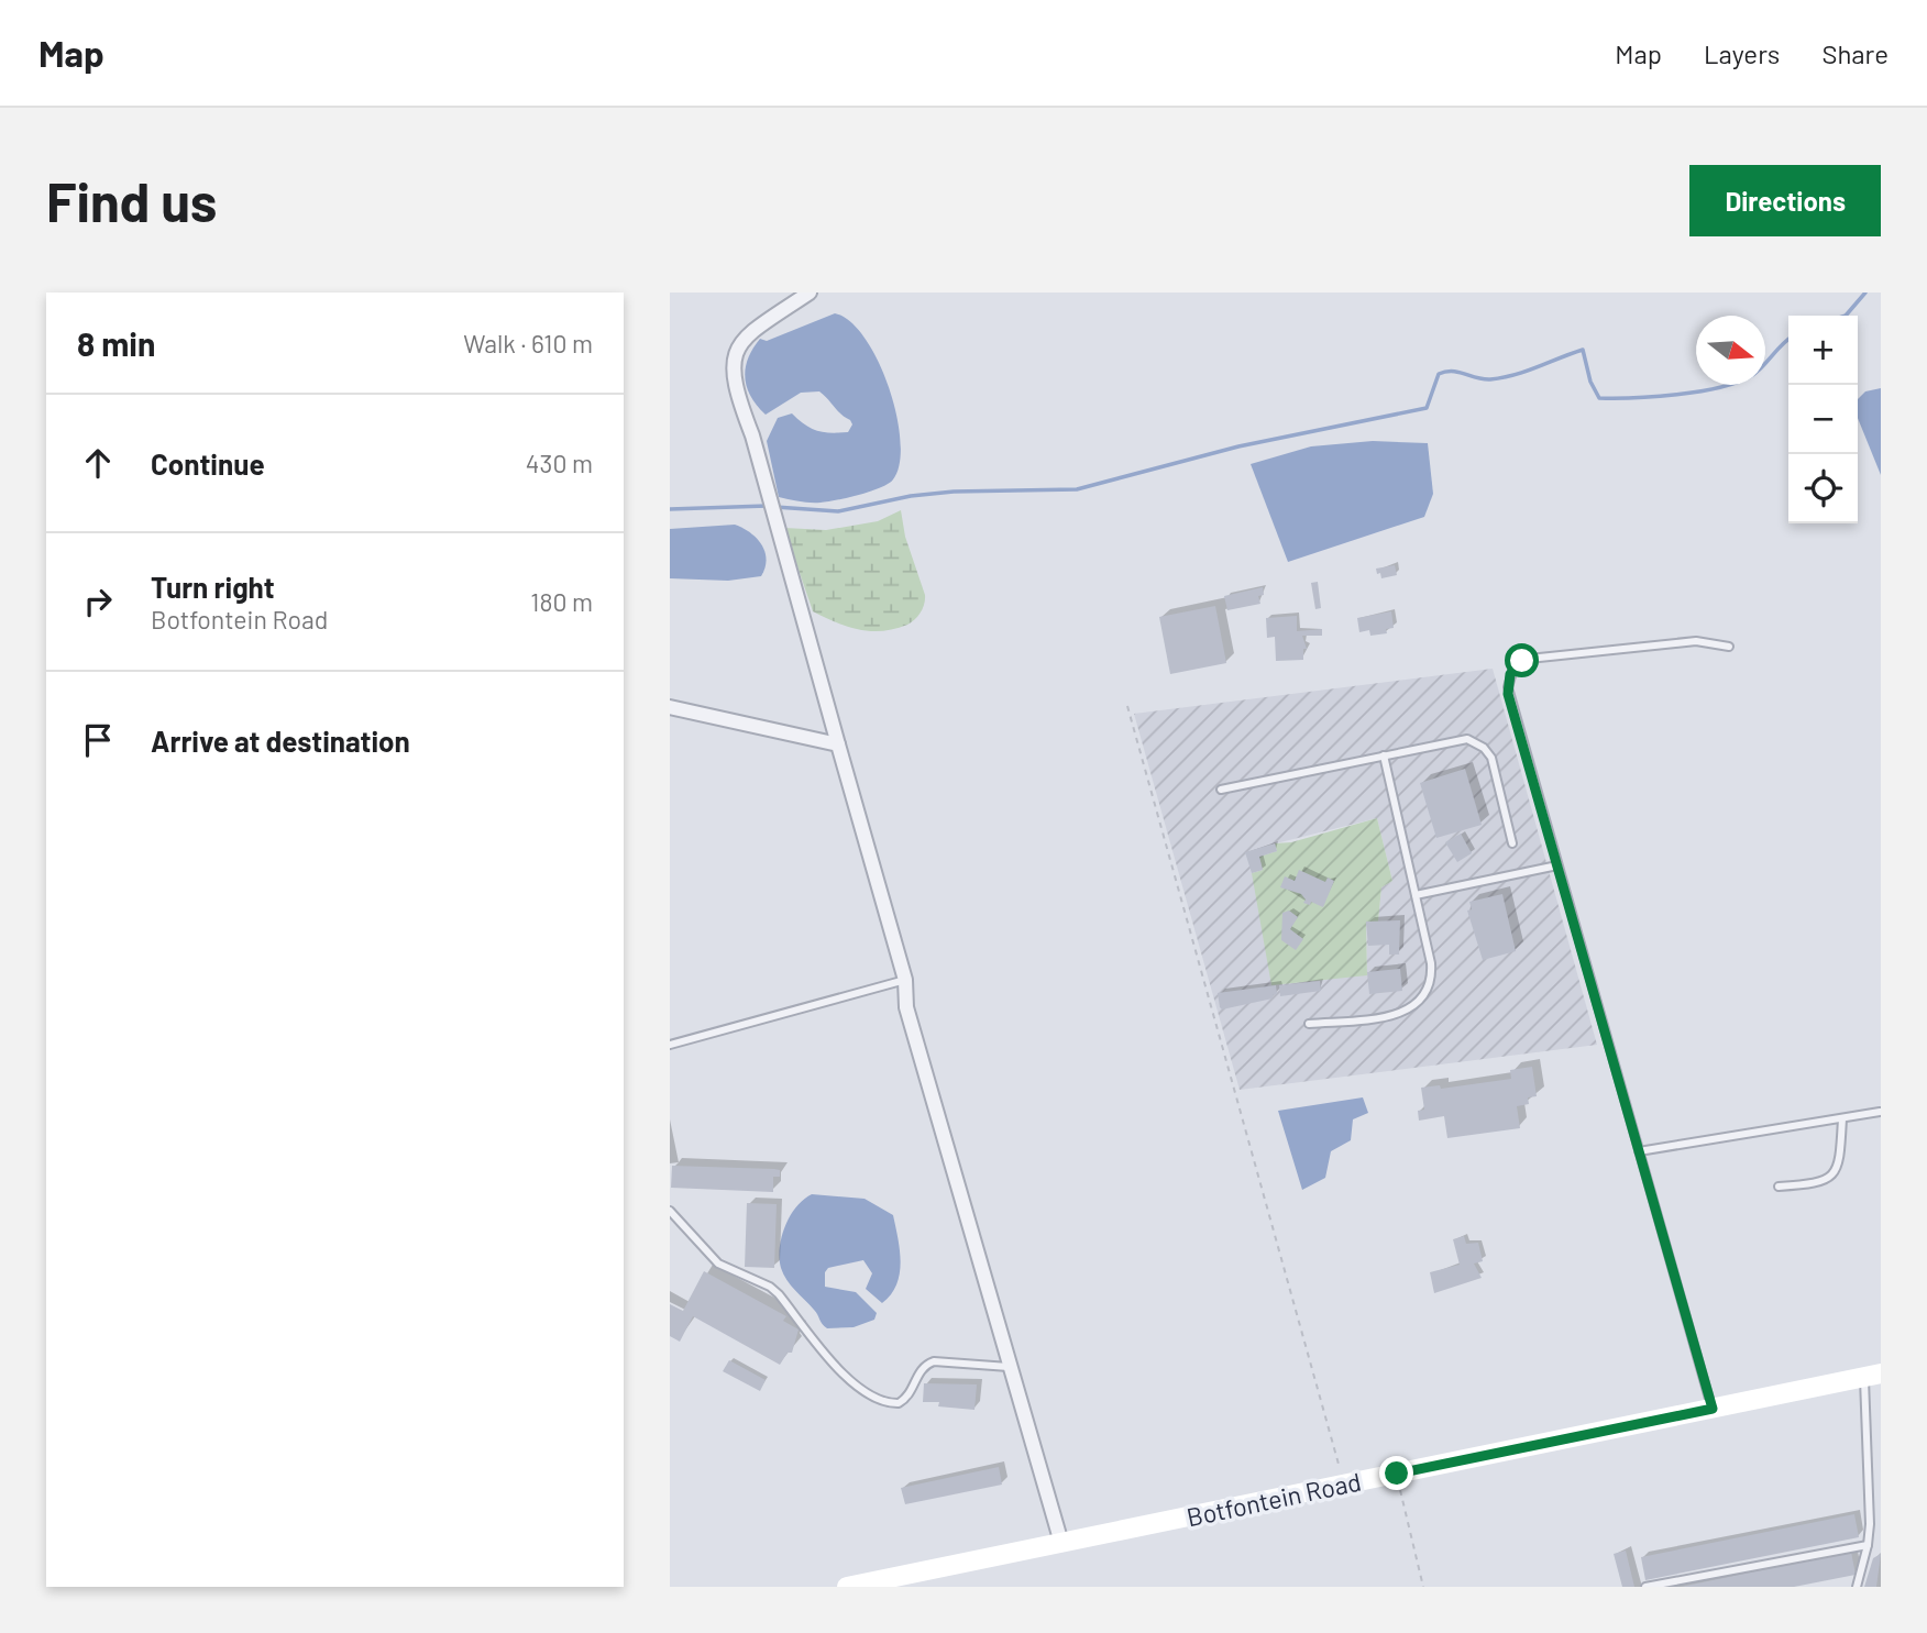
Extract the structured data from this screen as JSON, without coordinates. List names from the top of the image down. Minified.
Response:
{"streets":{"main road":["Botfontein Road"]},"north":"right","page":{"header":"Map","nav":["Map","Layers","Share"],"buttons":"Directions","title":"Find us","heading":["8 min","Walk · 610 m"],"map_buttons":["+","−"],"list":[["Continue","430 m"],["Turn right","Botfontein Road","180 m"],"Arrive at destination"]}}
